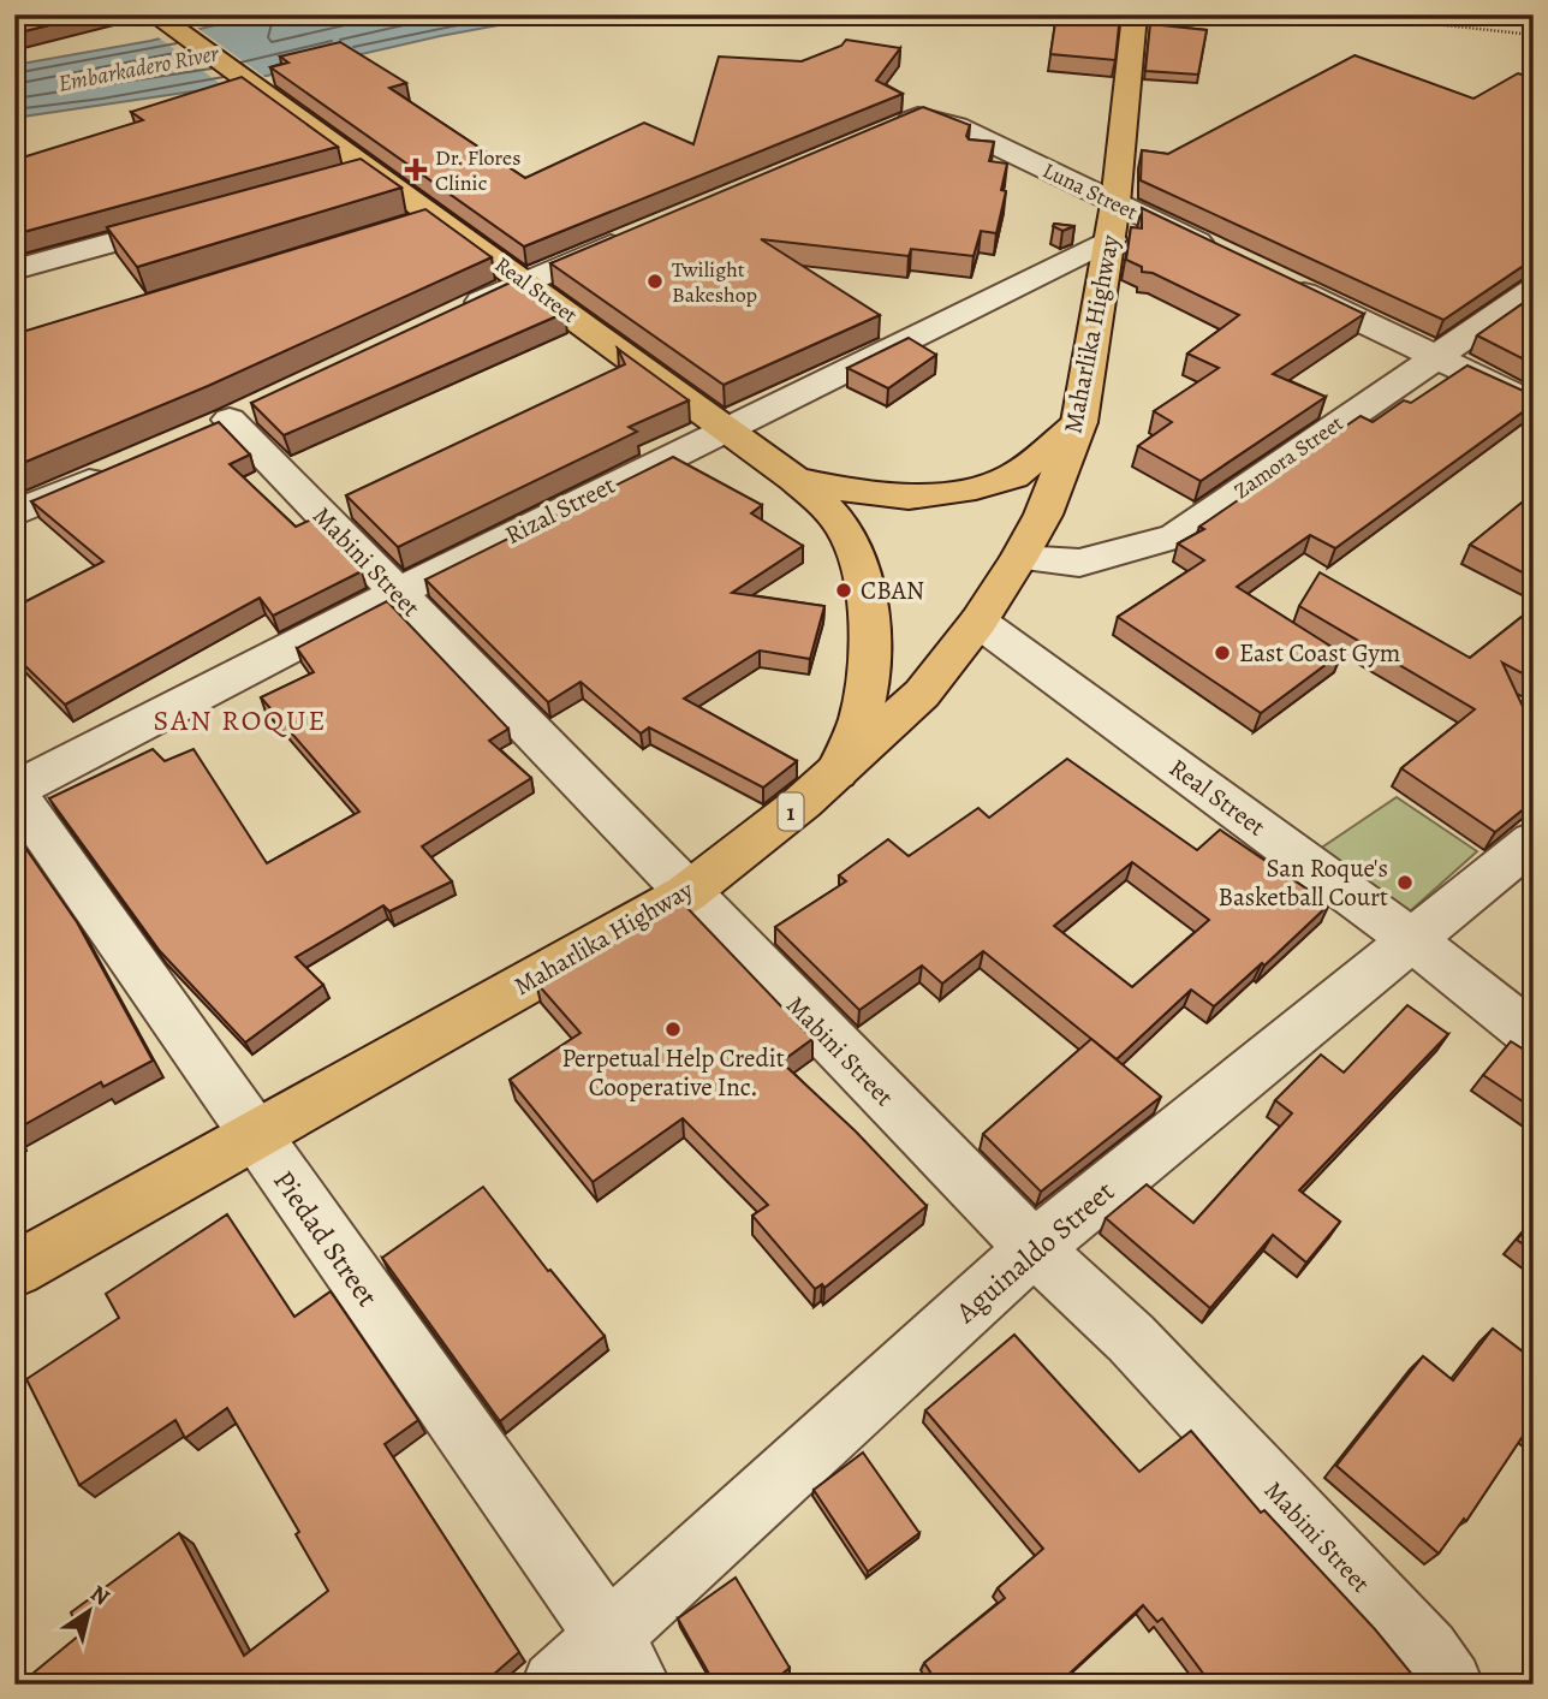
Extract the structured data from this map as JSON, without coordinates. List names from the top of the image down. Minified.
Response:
{"streets":{"main road":["Real Street","Maharlika Highway","1"],"street":["Luna Street","Zamora Street","Rizal Street","Mabini Street","Piedad Street","Aguinaldo Street"]},"crossings":[["Luna Street","Maharlika Highway"],["Luna Street","Rizal Street"],["Real Street","Maharlika Highway"],["Real Street","Rizal Street"],["Real Street","Aguinaldo Street"],["Maharlika Highway","Zamora Street"],["Maharlika Highway","Rizal Street"],["Maharlika Highway","Mabini Street"],["Maharlika Highway","Piedad Street"],["Rizal Street","Mabini Street"],["Rizal Street","Piedad Street"],["Mabini Street","Aguinaldo Street"],["Piedad Street","Aguinaldo Street"]],"districts":["SAN ROQUE"],"water":["Embarkadero River"],"places":{"health":["Dr. Flores Clinic"],"other":["Twilight Bakeshop","CBAN","East Coast Gym","San Roque's Basketball Court","Perpetual Help Credit Cooperative Inc."]},"north":"top right"}
